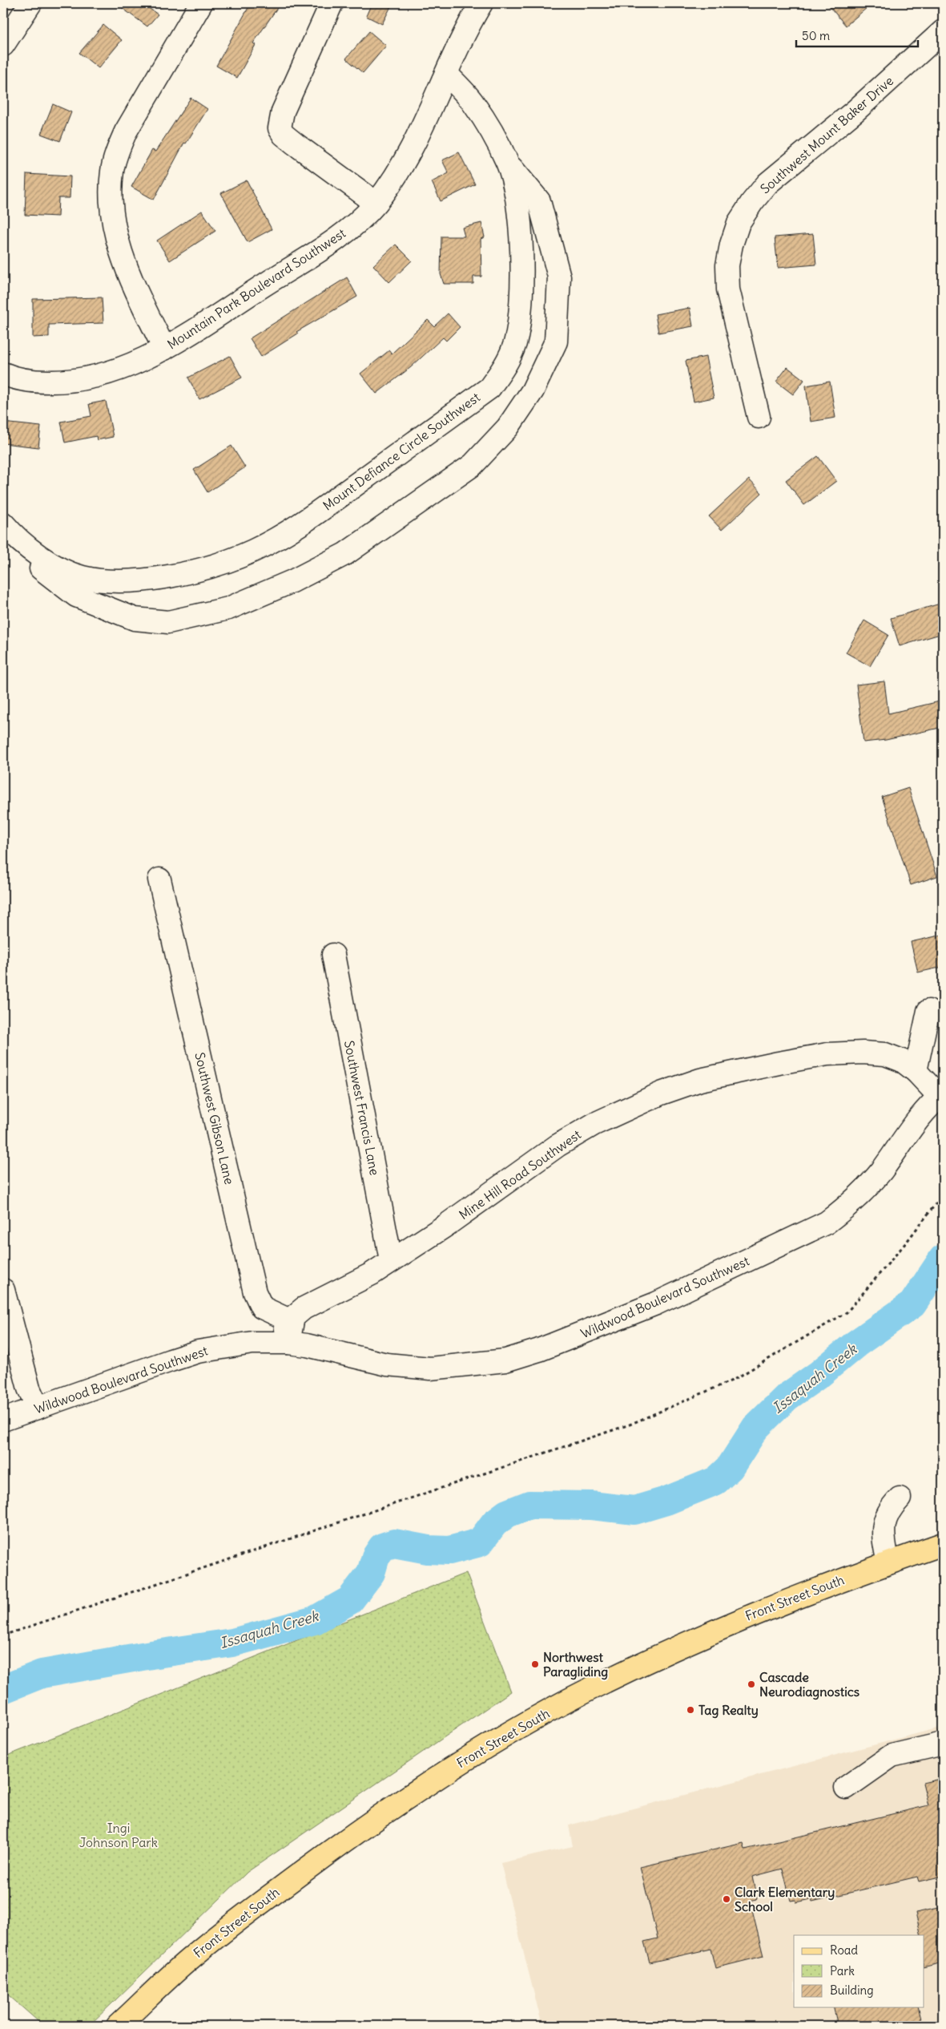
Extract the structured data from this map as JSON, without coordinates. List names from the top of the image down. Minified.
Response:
{"streets":{"main road":["Front Street South"],"street":["Southwest Mount Baker Drive","Mountain Park Boulevard Southwest","Mount Defiance Circle Southwest","Southwest Francis Lane","Southwest Gibson Lane","Mine Hill Road Southwest","Wildwood Boulevard Southwest"]},"crossings":[["Mountain Park Boulevard Southwest","Mount Defiance Circle Southwest"],["Southwest Francis Lane","Mine Hill Road Southwest"],["Southwest Gibson Lane","Mine Hill Road Southwest"],["Southwest Gibson Lane","Wildwood Boulevard Southwest"],["Mine Hill Road Southwest","Wildwood Boulevard Southwest"]],"water":["Issaquah Creek"],"parks":["Ingi Johnson Park"],"places":["Northwest Paragliding","Cascade Neurodiagnostics","Tag Realty","Clark Elementary School"],"legend":["Road","Park","Building"],"scale_bar":"50 m"}
